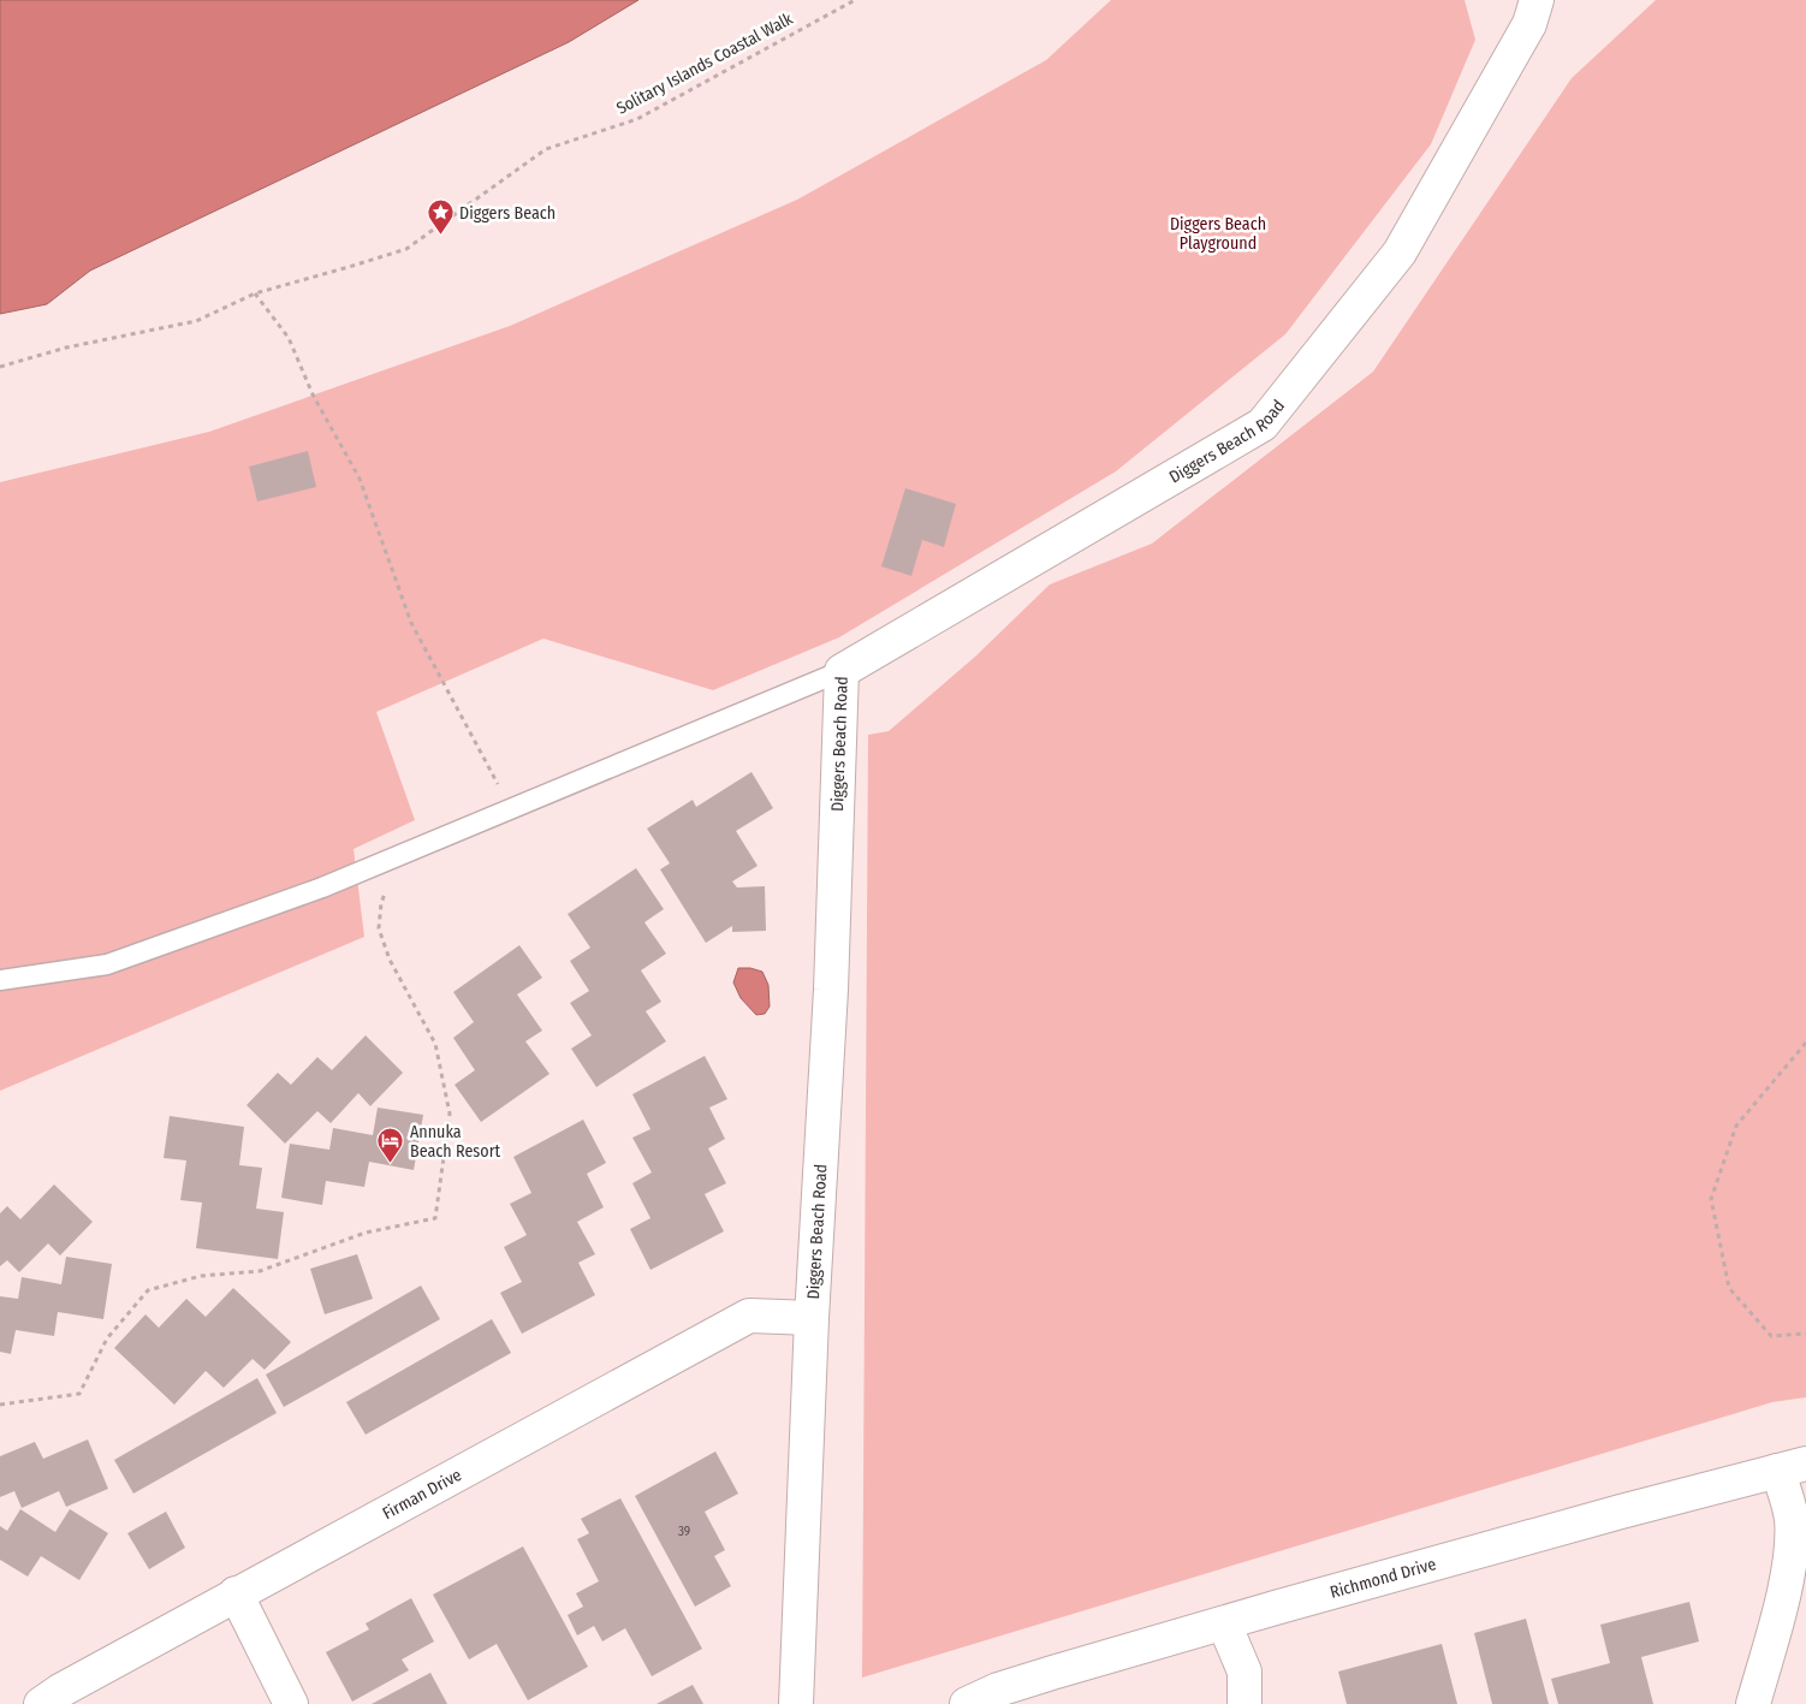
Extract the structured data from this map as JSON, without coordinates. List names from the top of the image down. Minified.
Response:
{"streets":{"street":["Diggers Beach Road","Firman Drive","Richmond Drive"],"path":["Solitary Islands Coastal Walk"]},"crossings":[["Diggers Beach Road","Firman Drive"]],"parks":["Diggers Beach Playground"],"places":{"place":["Diggers Beach"],"hotel":["Annuka Beach Resort"]},"house_numbers":["39"]}
